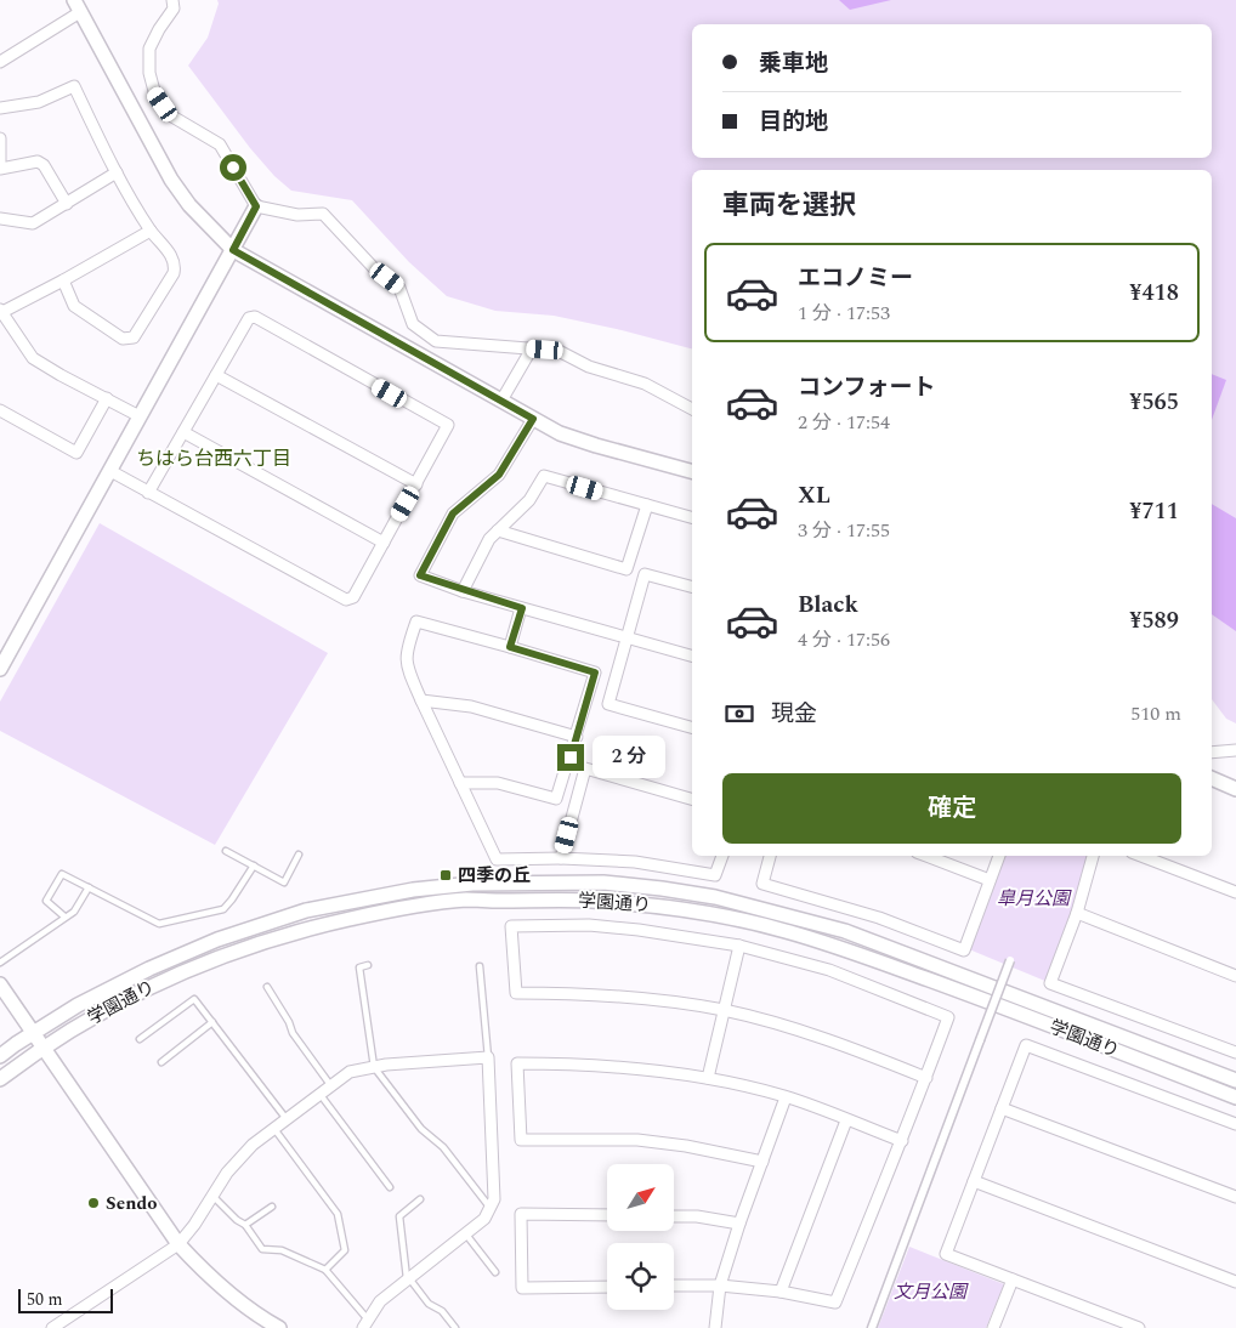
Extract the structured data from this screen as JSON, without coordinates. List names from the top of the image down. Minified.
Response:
{"streets":{"street":["学園通り"]},"districts":["ちはら台西六丁目"],"parks":["皐月公園","文月公園"],"places":{"transit":["四季の丘"],"other":["Sendo"]},"scale_bar":"50 m","north":"top right","page":{"banner":["乗車地","目的地"],"heading":"車両を選択","list":[{"name":"エコノミー","note":"1 分 · 17:53","value":"¥418"},{"name":"コンフォート","note":"2 分 · 17:54","value":"¥565"},{"name":"XL","note":"3 分 · 17:55","value":"¥711"},{"name":"Black","note":"4 分 · 17:56","value":"¥589"}],"pay":["現金","510 m"],"bubble":"2 分","buttons":"確定","scale":"50 m"}}
